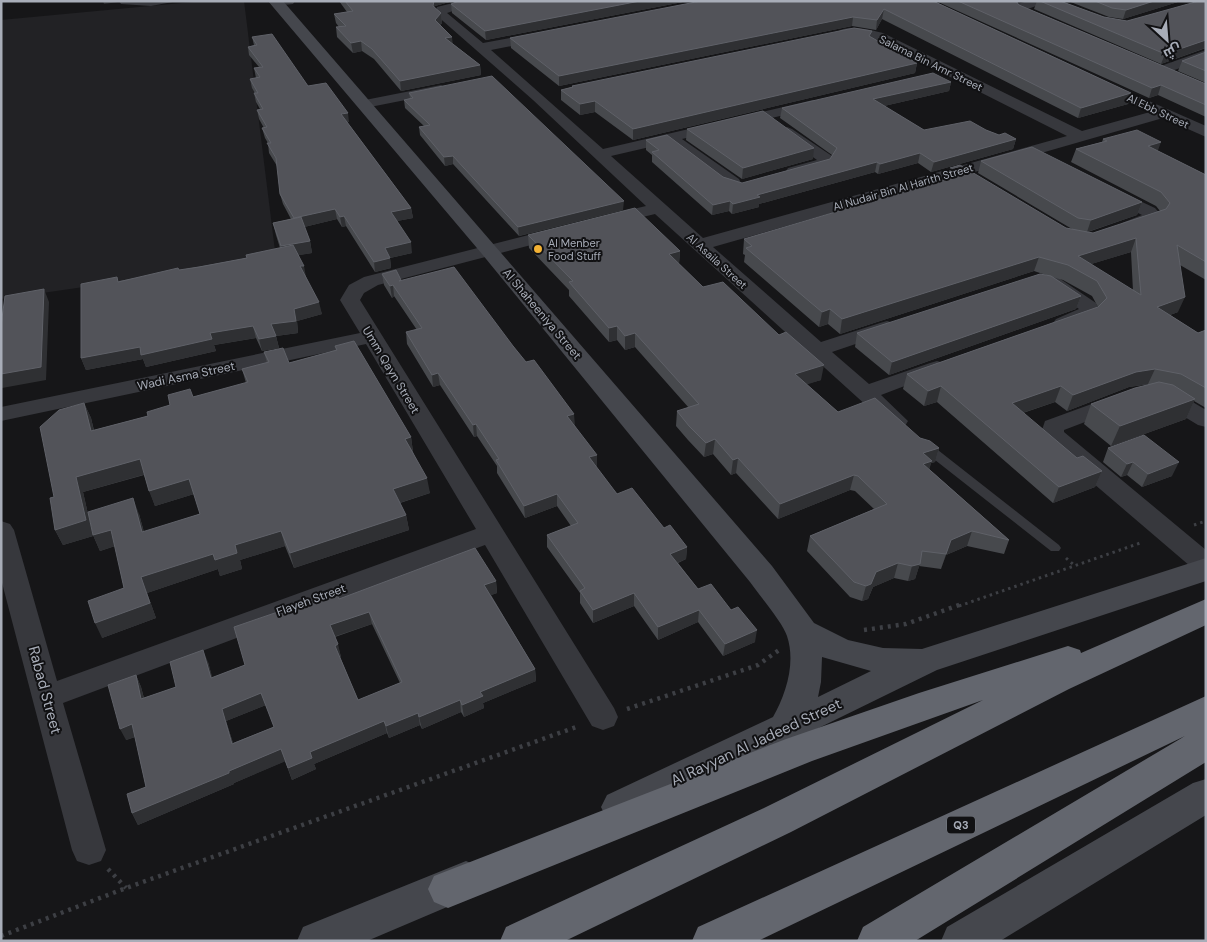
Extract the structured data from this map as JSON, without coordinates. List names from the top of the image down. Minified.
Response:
{"streets":{"highway":["Q3"],"street":["Salama Bin Amr Street","Al Ebb Street","Al Nudair Bin Al Harith Street","Al Asaila Street","Al Shaheeniya Street","Umm Qayn Street","Wadi Asma Street","Flayeh Street","Rabad Street","Al Rayyan Al Jadeed Street"]},"crossings":[["Salama Bin Amr Street","Al Nudair Bin Al Harith Street"],["Al Ebb Street","Al Nudair Bin Al Harith Street"],["Al Nudair Bin Al Harith Street","Al Asaila Street"],["Al Shaheeniya Street","Umm Qayn Street"],["Al Shaheeniya Street","Al Rayyan Al Jadeed Street"],["Umm Qayn Street","Wadi Asma Street"],["Umm Qayn Street","Flayeh Street"],["Flayeh Street","Rabad Street"]],"places":["Al Menber Food Stuff"],"north":"bottom right"}
